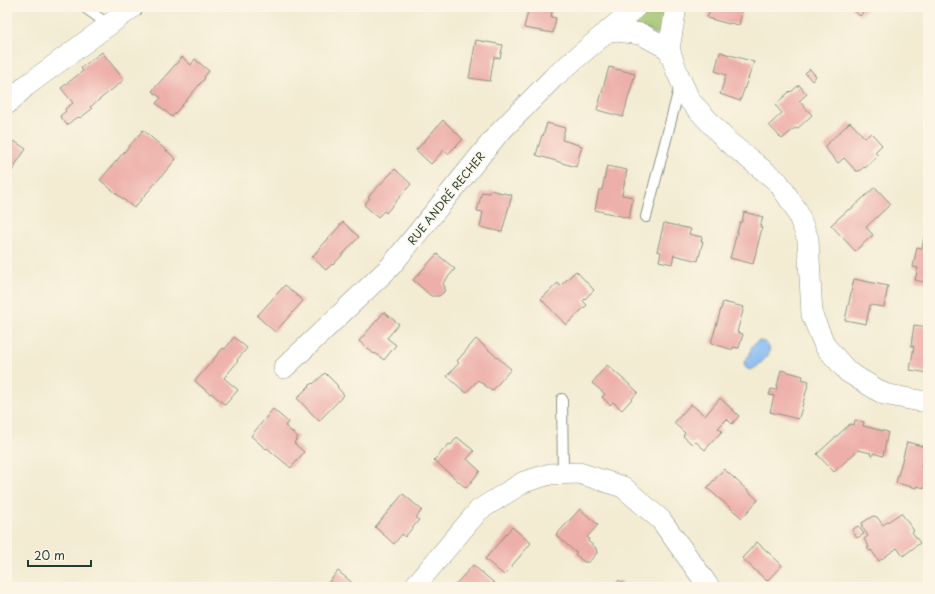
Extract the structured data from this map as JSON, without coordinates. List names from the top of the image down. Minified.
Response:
{"streets":{"street":["RUE ANDRÉ RECHER"]},"scale_bar":"20 m"}
